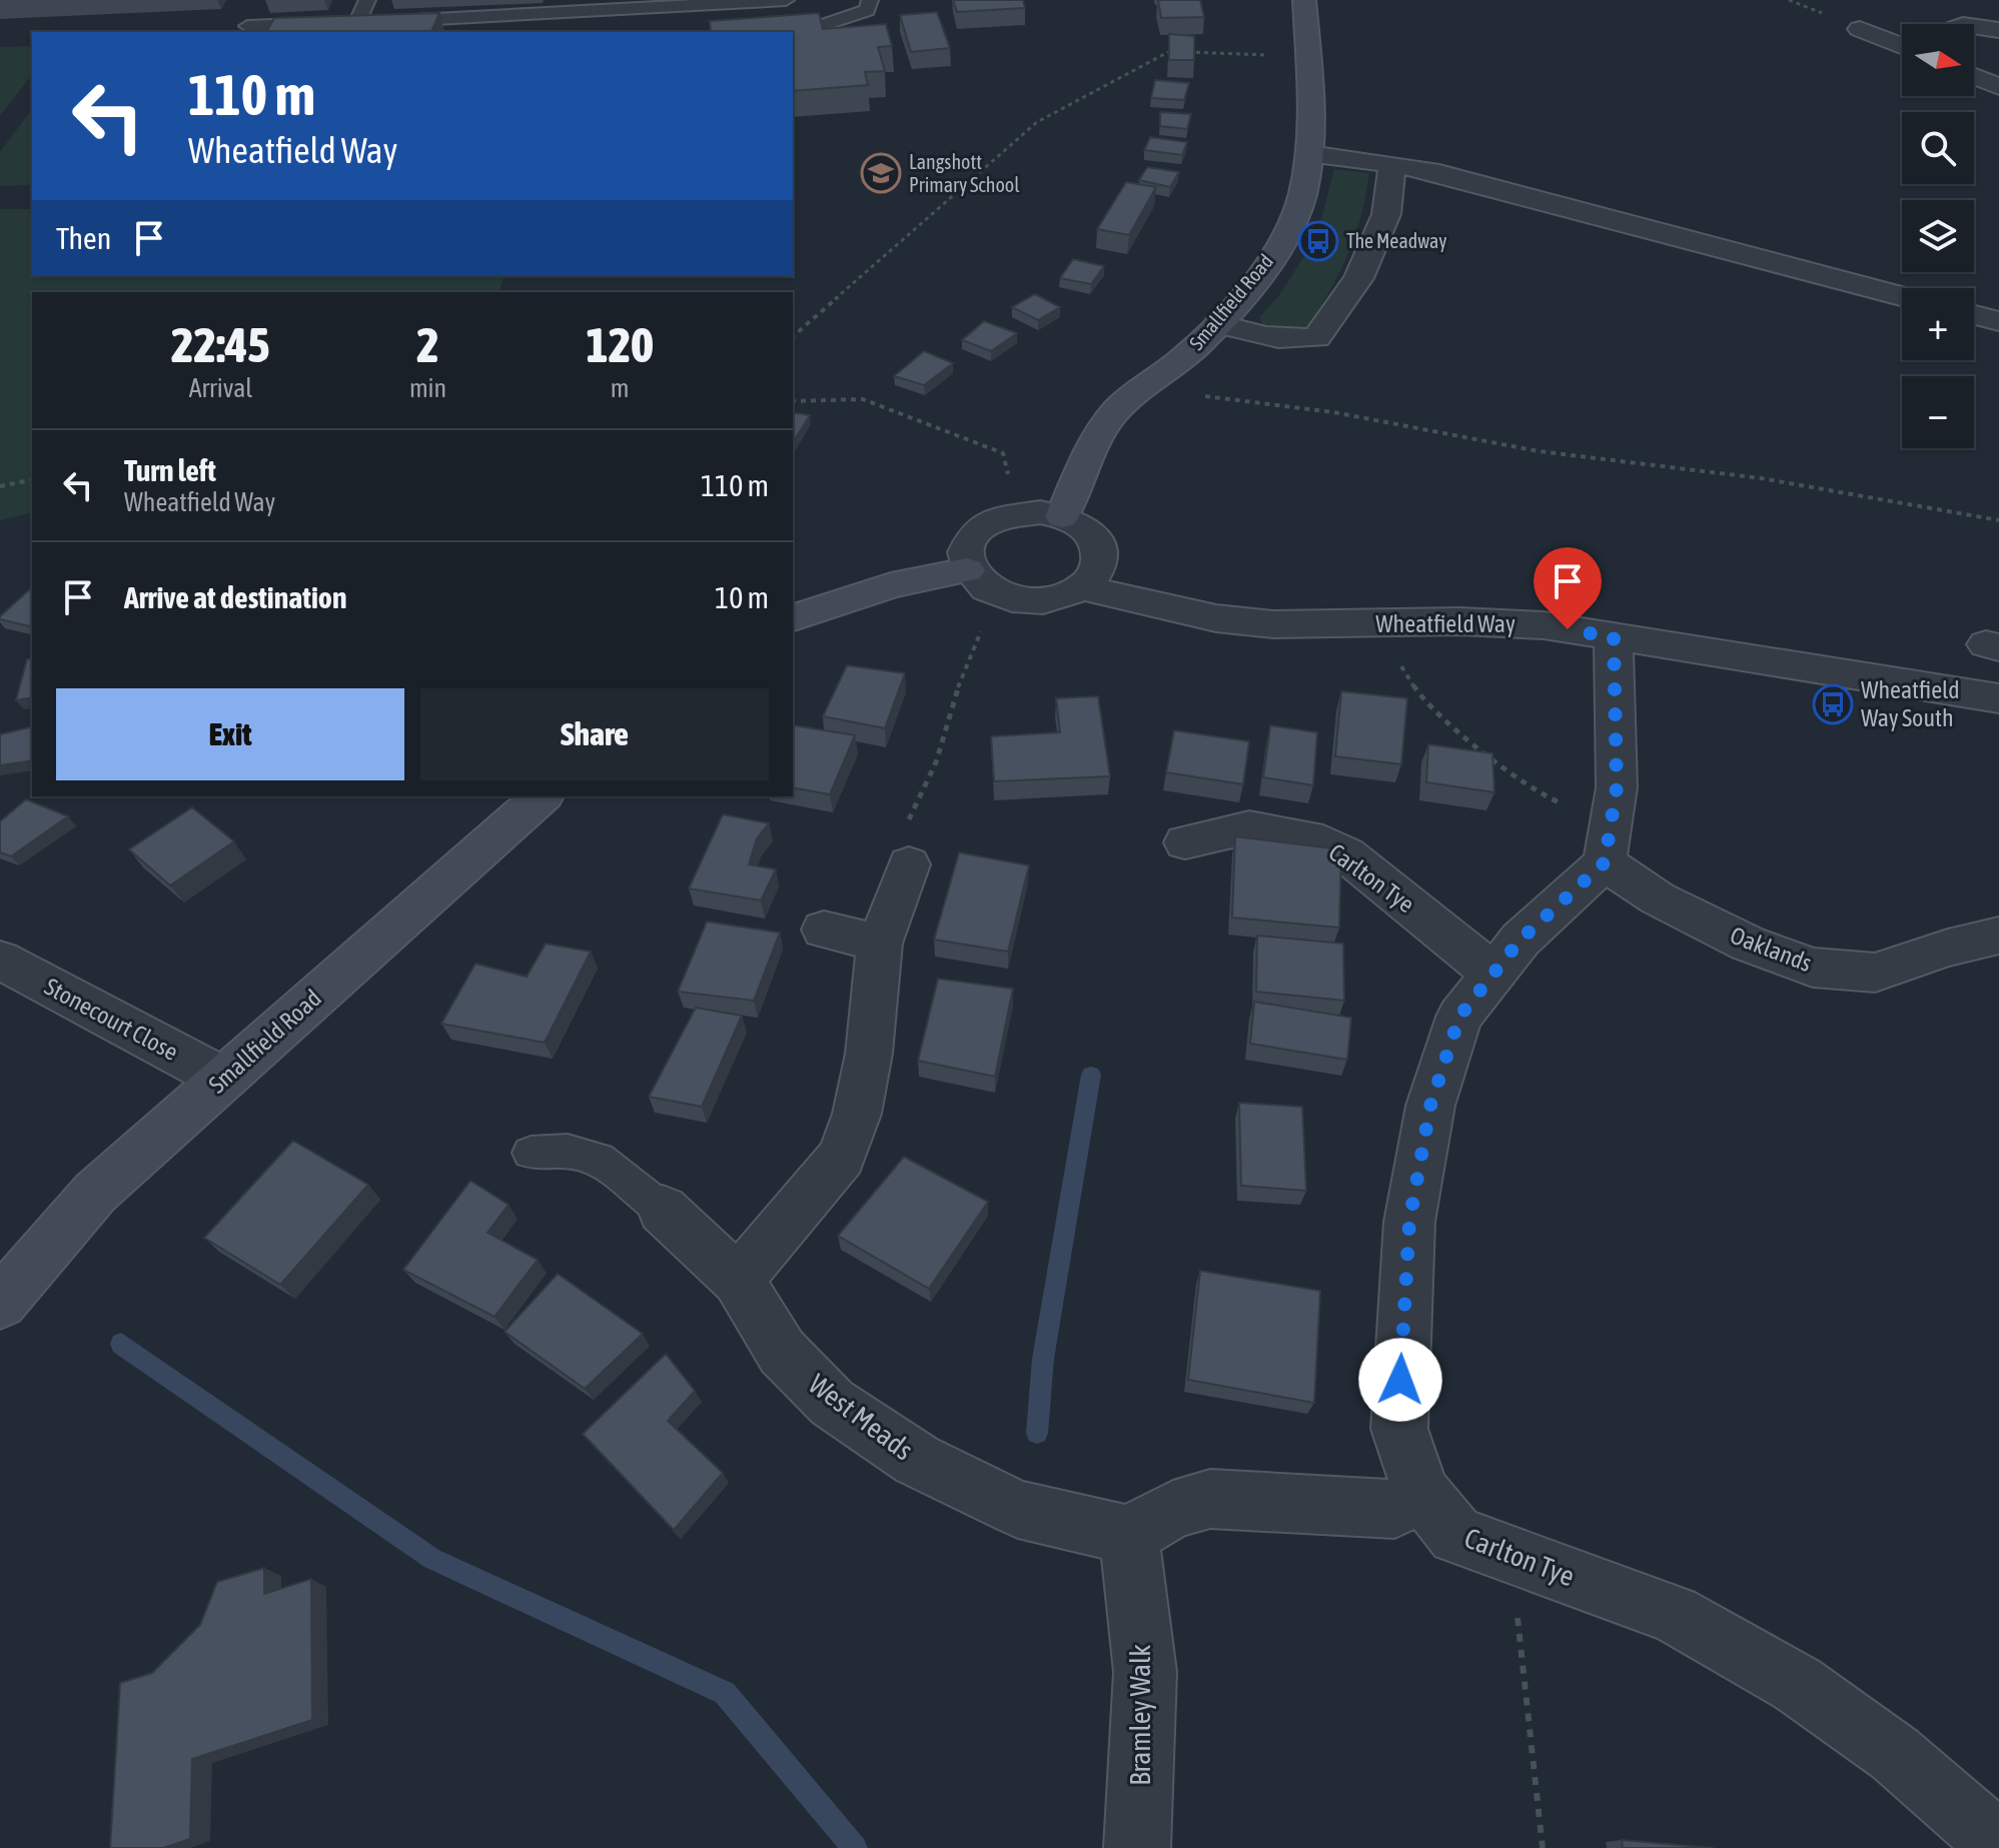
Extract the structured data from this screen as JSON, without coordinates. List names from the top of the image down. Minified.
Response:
{"streets":{"street":["Smallfield Road","Wheatfield Way","Carlton Tye","Oaklands","Stonecourt Close","West Meads","Bramley Walk"]},"crossings":[["Smallfield Road","Wheatfield Way"],["Smallfield Road","Stonecourt Close"],["Carlton Tye","Oaklands"],["West Meads","Bramley Walk"]],"places":{"school or university":["Langshott Primary School"],"bus stop":["The Meadway","Wheatfield Way South"]},"north":"right","page":{"map_buttons":["+","−"],"turn":["110 m","Wheatfield Way"],"then":"Then","eta":["22:45","Arrival","2","min","120","m"],"list":[{"name":"Turn left","note":"Wheatfield Way","value":"110 m"},{"name":"Arrive at destination","value":"10 m"}],"buttons":["Exit","Share"]}}
